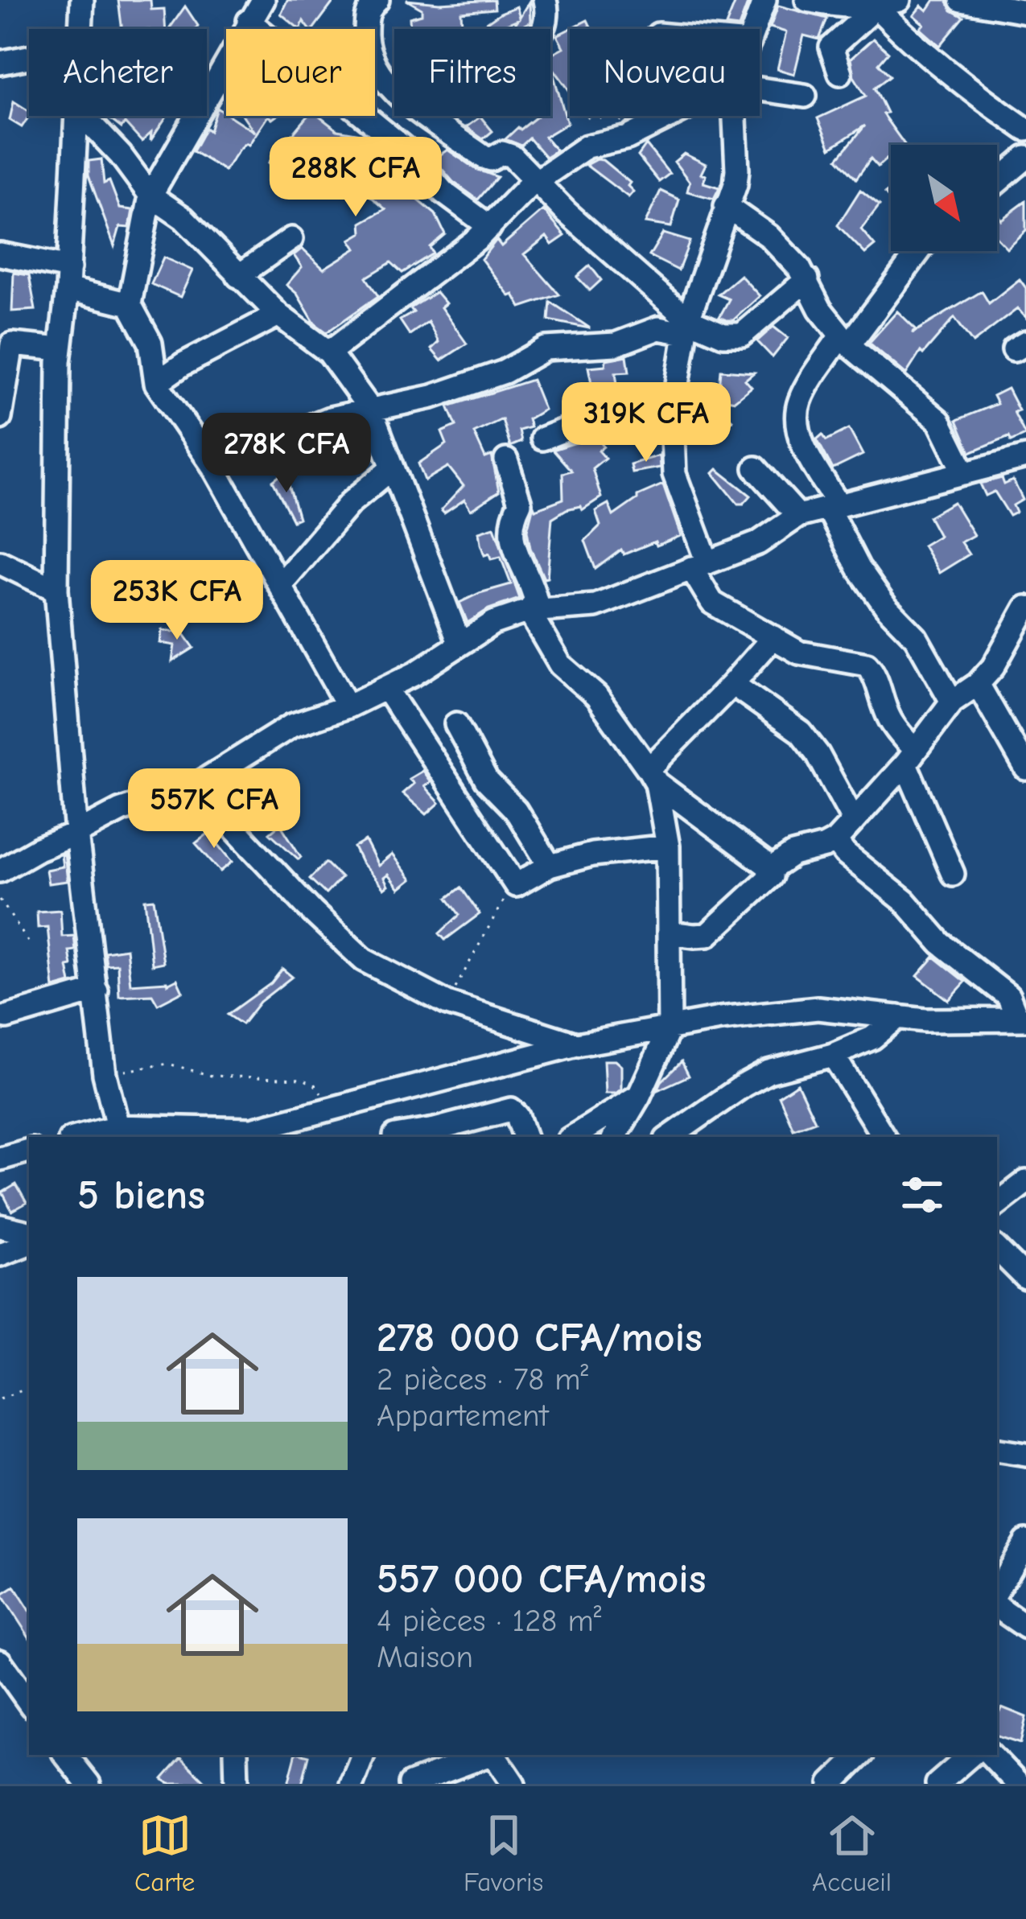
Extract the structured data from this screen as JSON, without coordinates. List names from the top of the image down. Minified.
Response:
{"north":"bottom right","page":{"chip":["Acheter","Louer","Filtres","Nouveau"],"price":["288K CFA","319K CFA","278K CFA","253K CFA","557K CFA"],"heading":"5 biens","list":[{"name":"278 000 CFA/mois","note":"2 pièces · 78 m² · Appartement"},{"name":"557 000 CFA/mois","note":"4 pièces · 128 m² · Maison"}],"tabs":["Carte","Favoris","Accueil"]}}
